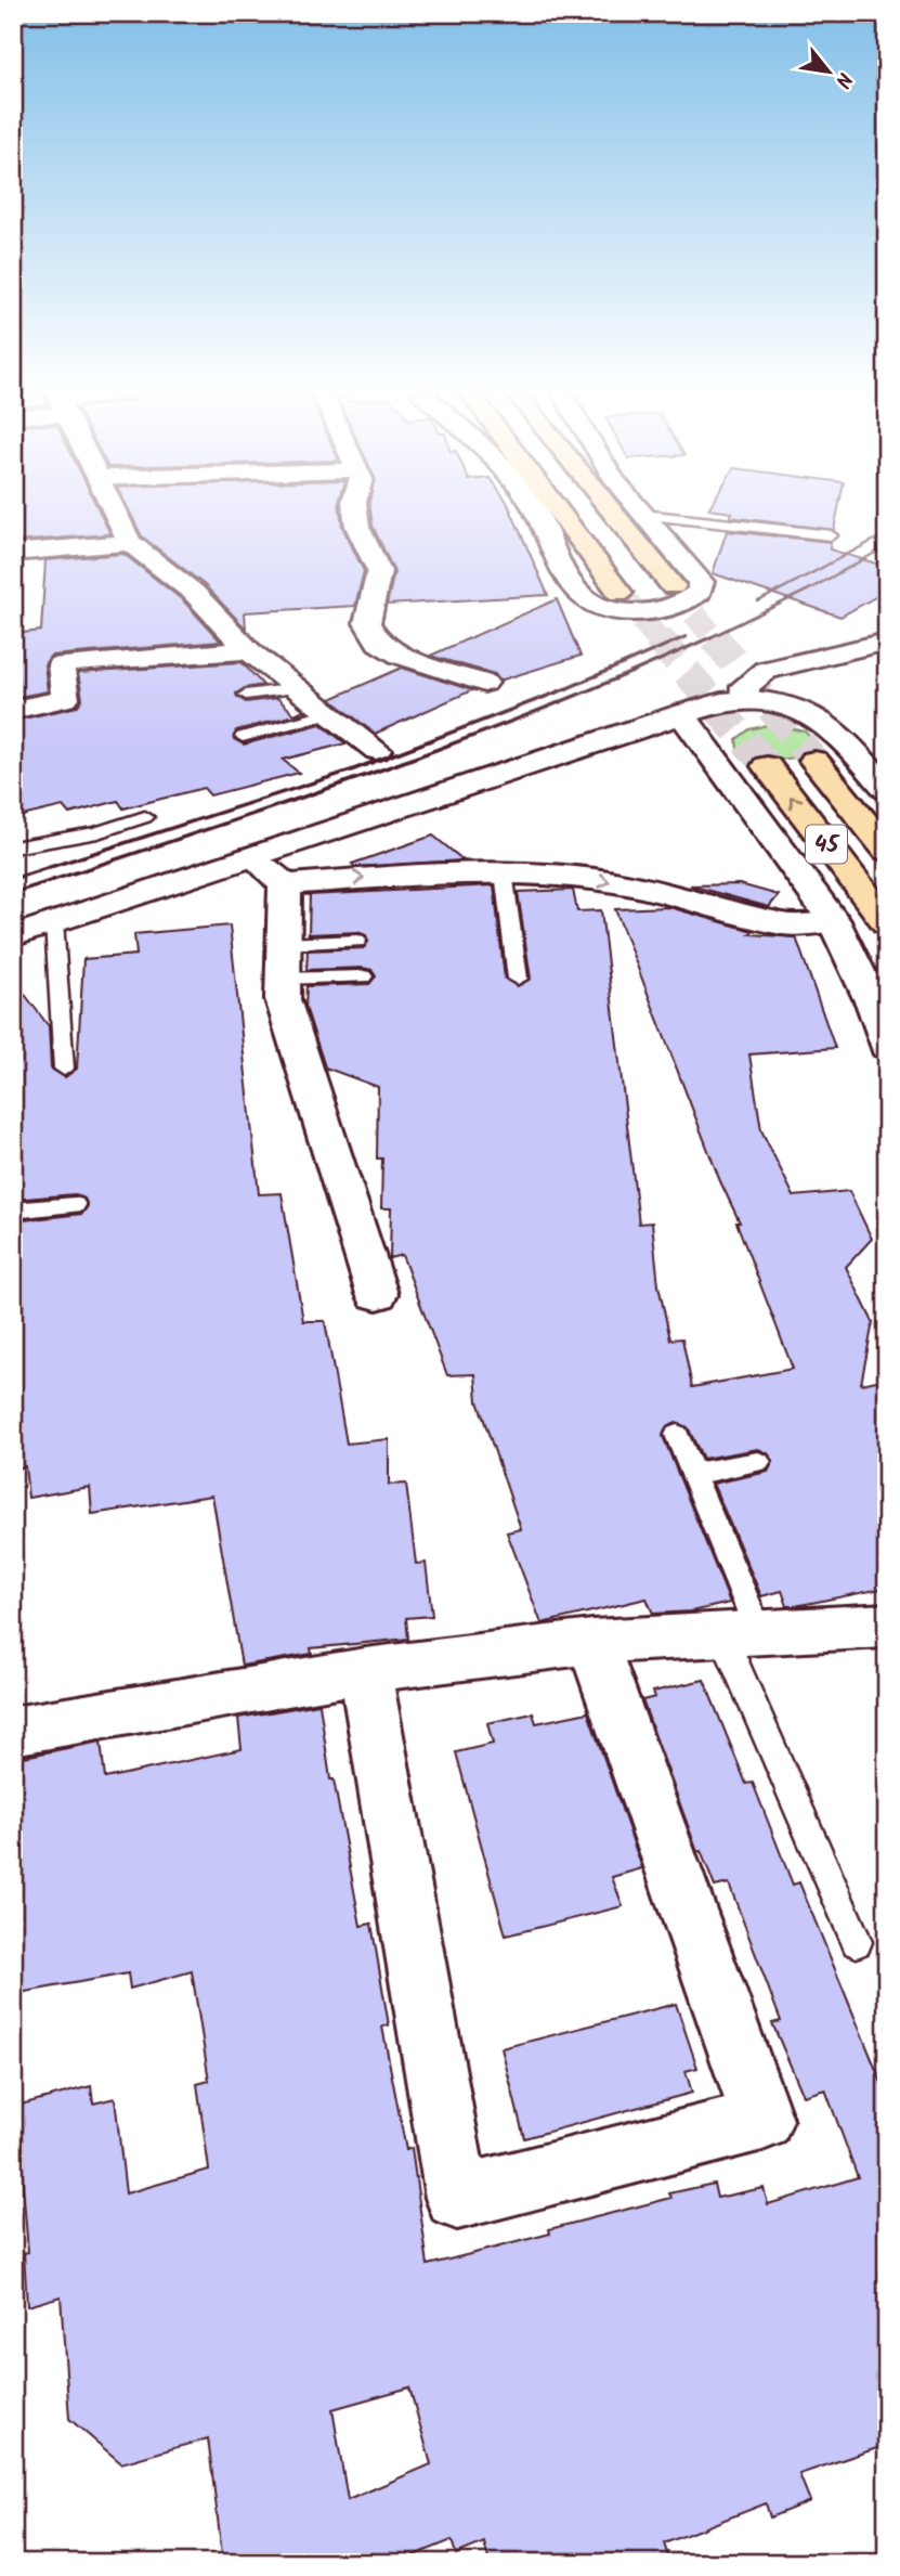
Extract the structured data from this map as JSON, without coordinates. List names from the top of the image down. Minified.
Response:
{"streets":{"main road":["45"]},"north":"bottom right"}
